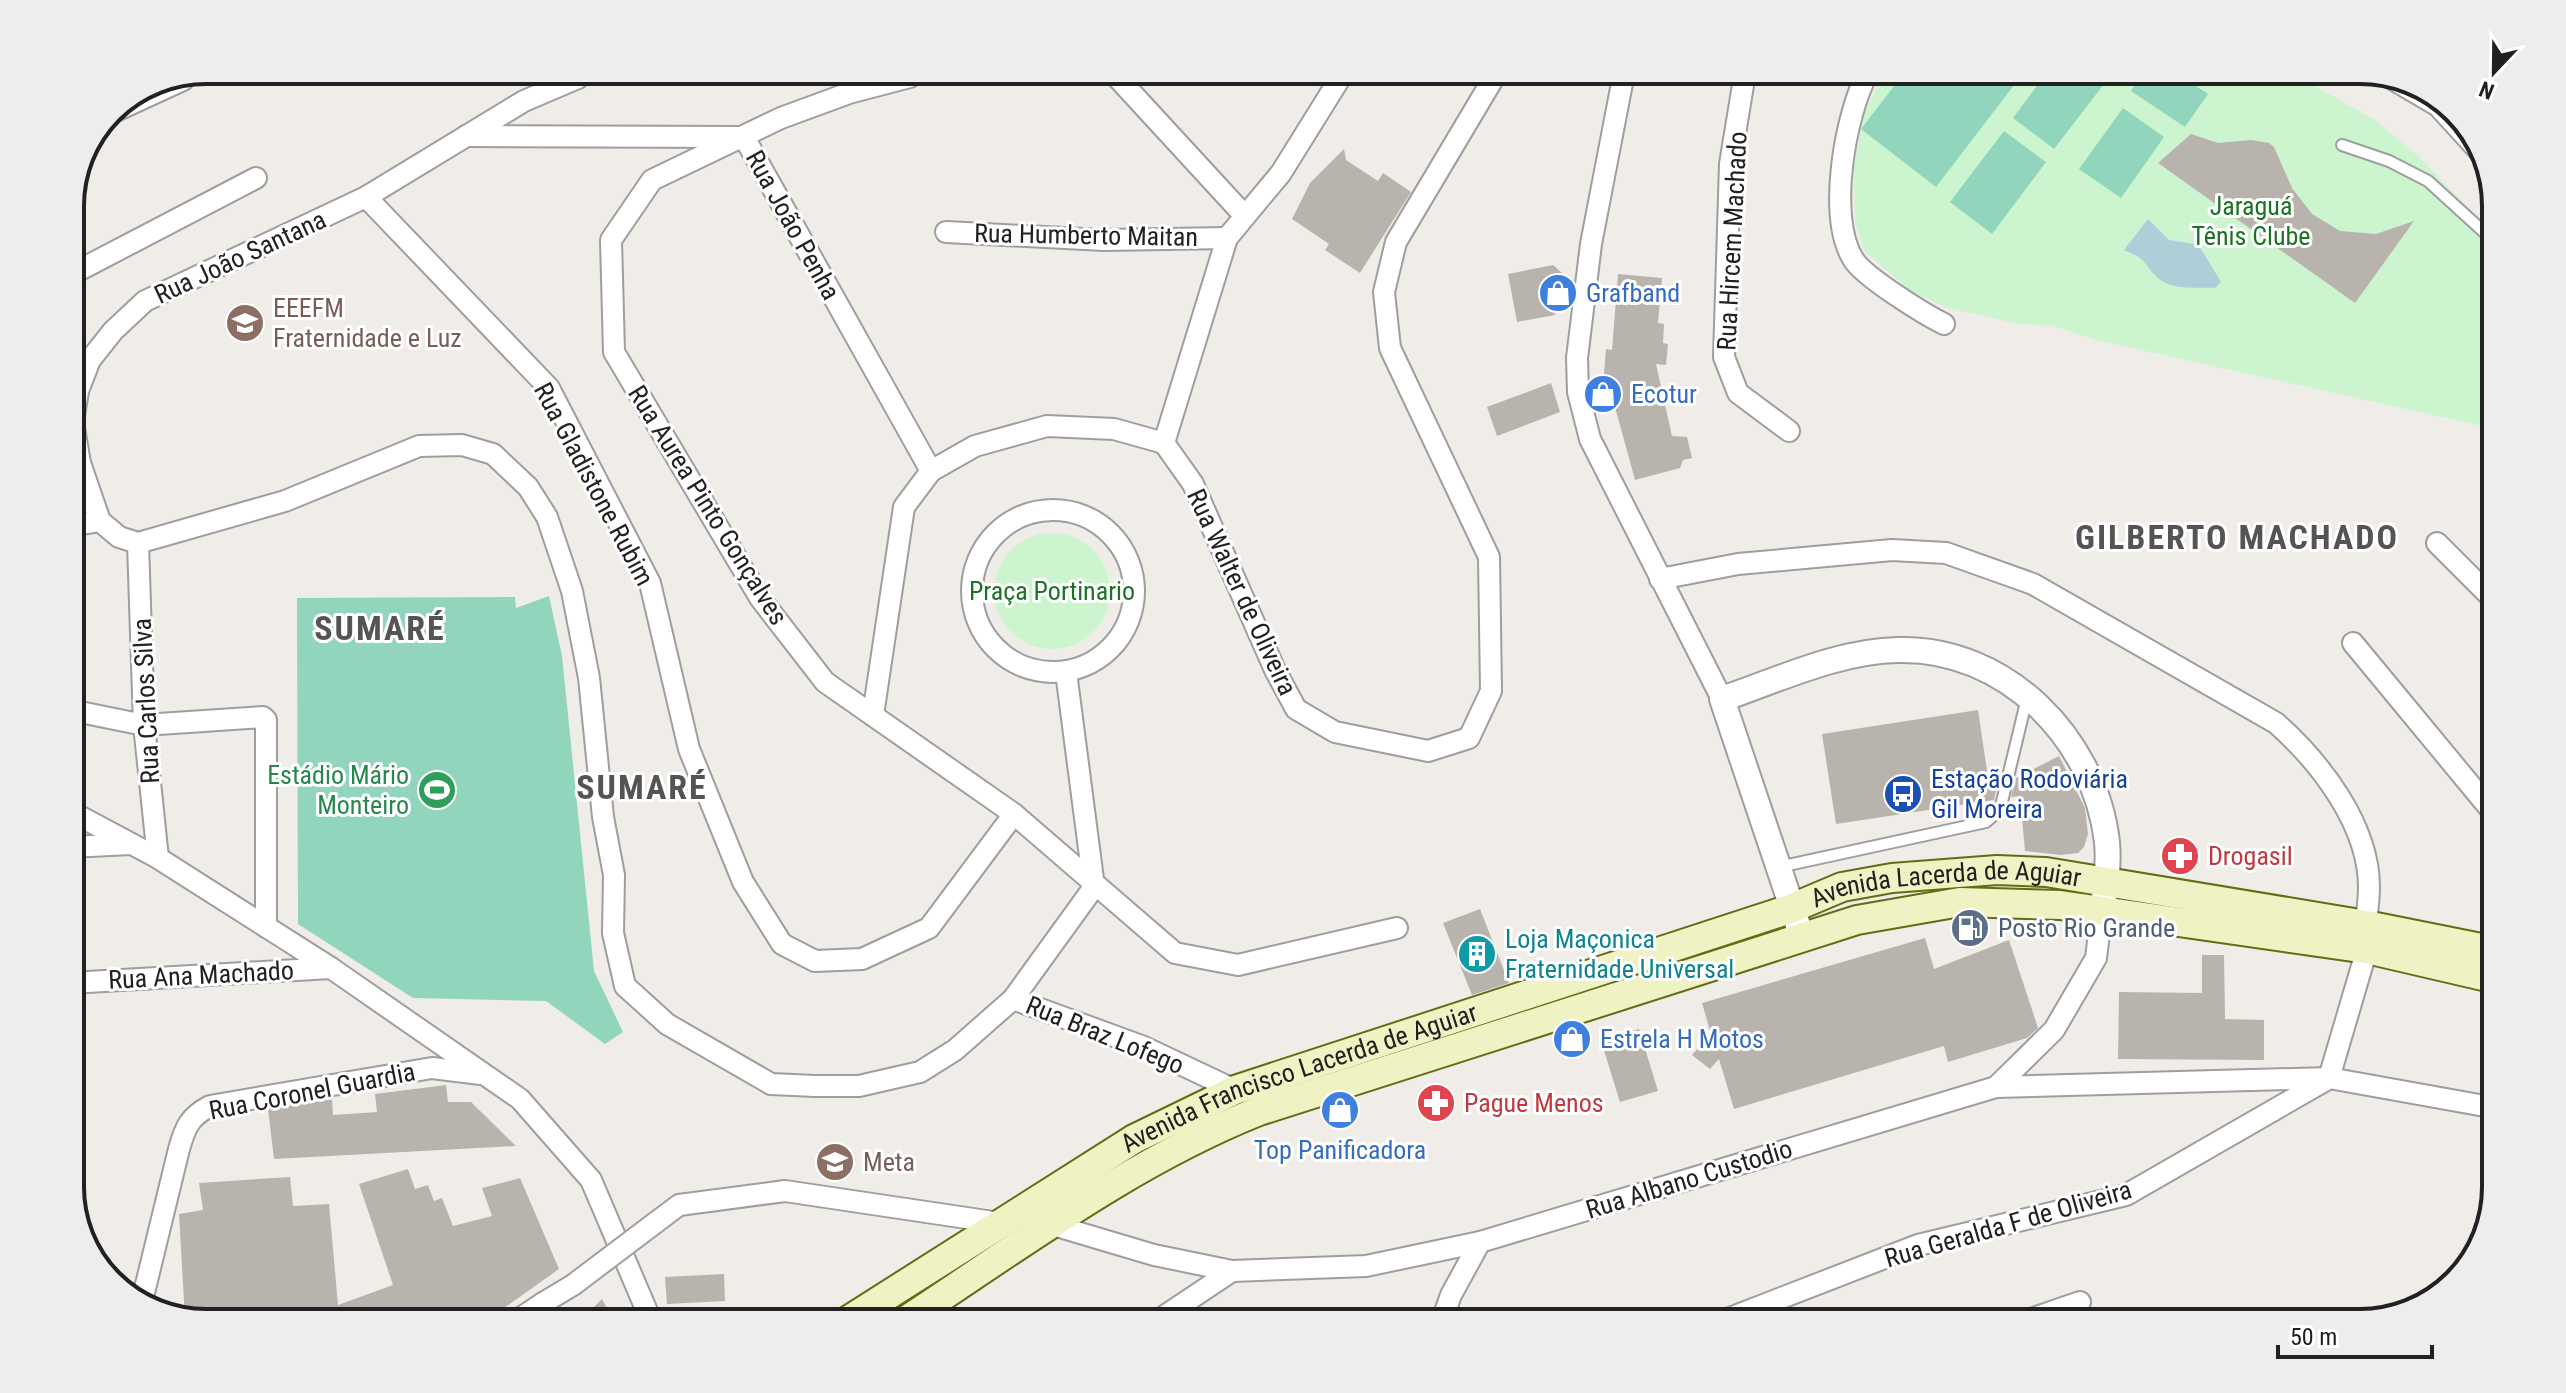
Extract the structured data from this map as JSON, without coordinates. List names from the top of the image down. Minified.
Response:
{"streets":{"main road":["Avenida Lacerda de Aguiar","Avenida Francisco Lacerda de Aguiar"],"street":["Rua João Penha","Rua Humberto Maitan","Rua Hircem Machado","Rua João Santana","Rua Gladistone Rubim","Rua Aurea Pinto Gonçalves","Rua Walter de Oliveira","Rua Carlos Silva","Rua Ana Machado","Rua Braz Lofego","Rua Coronel Guardia","Rua Albano Custodio","Rua Geralda F de Oliveira"]},"crossings":[["Rua João Penha","Rua João Santana"],["Rua João Penha","Rua Aurea Pinto Gonçalves"],["Rua João Santana","Rua Gladistone Rubim"],["Rua Gladistone Rubim","Rua Aurea Pinto Gonçalves"],["Rua Aurea Pinto Gonçalves","Rua Braz Lofego"],["Avenida Lacerda de Aguiar","Avenida Francisco Lacerda de Aguiar"],["Rua Braz Lofego","Avenida Francisco Lacerda de Aguiar"],["Avenida Francisco Lacerda de Aguiar","Rua Albano Custodio"],["Rua Albano Custodio","Rua Geralda F de Oliveira"]],"districts":["GILBERTO MACHADO","SUMARÉ","SUMARÉ"],"parks":["Jaraguá Tênis Clube","Praça Portinario"],"places":{"shop":["Grafband","Ecotur","Estrela H Motos","Top Panificadora"],"school or university":["EEEFM Fraternidade e Luz","Meta"],"sports":["Estádio Mário Monteiro"],"bus stop":["Estação Rodoviária Gil Moreira"],"pharmacy":["Drogasil","Pague Menos"],"fuel station":["Posto Rio Grande"],"building":["Loja Maçonica Fraternidade Universal"]},"scale_bar":"50 m","north":"bottom"}
